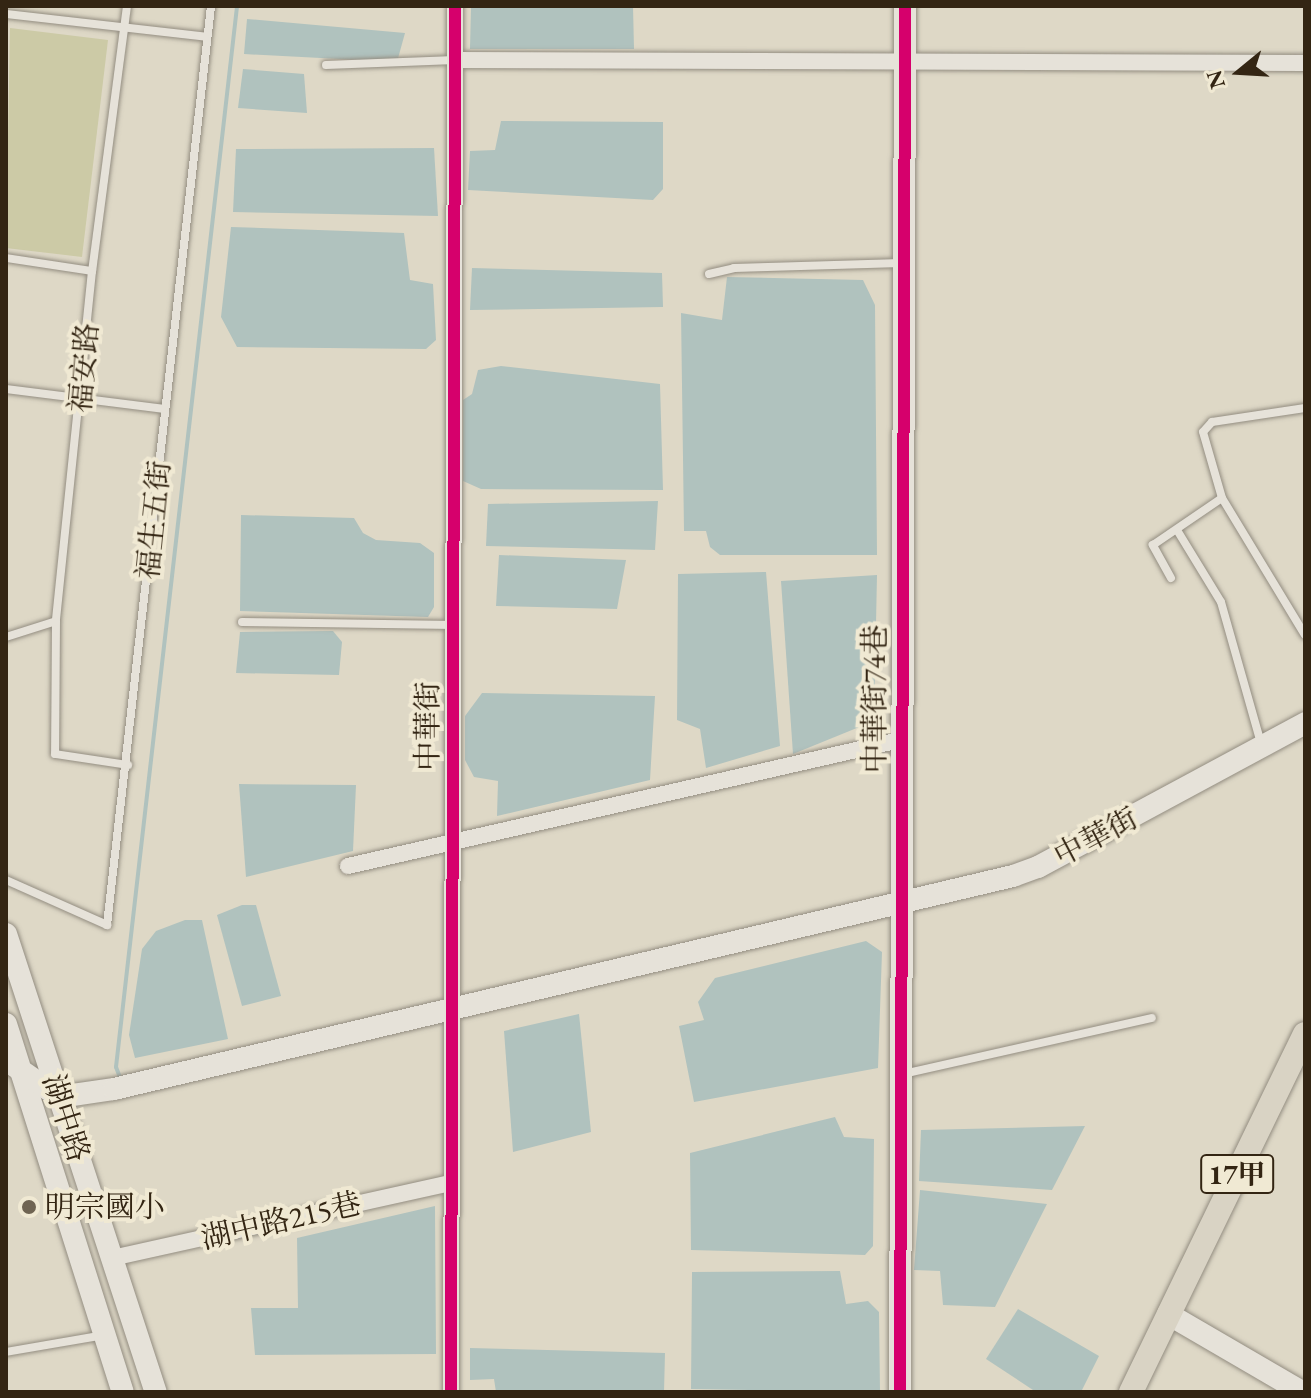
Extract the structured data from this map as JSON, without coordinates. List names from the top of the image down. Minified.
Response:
{"streets":{"main road":["17甲"],"street":["中華街74巷","中華街","湖中路","湖中路215巷"],"lane":["福安路","福生五街"]},"crossings":[["福安路","福生五街"],["中華街74巷","中華街"],["中華街","湖中路"],["中華街","湖中路215巷"],["湖中路","湖中路215巷"]],"places":["明宗國小"],"north":"left"}
